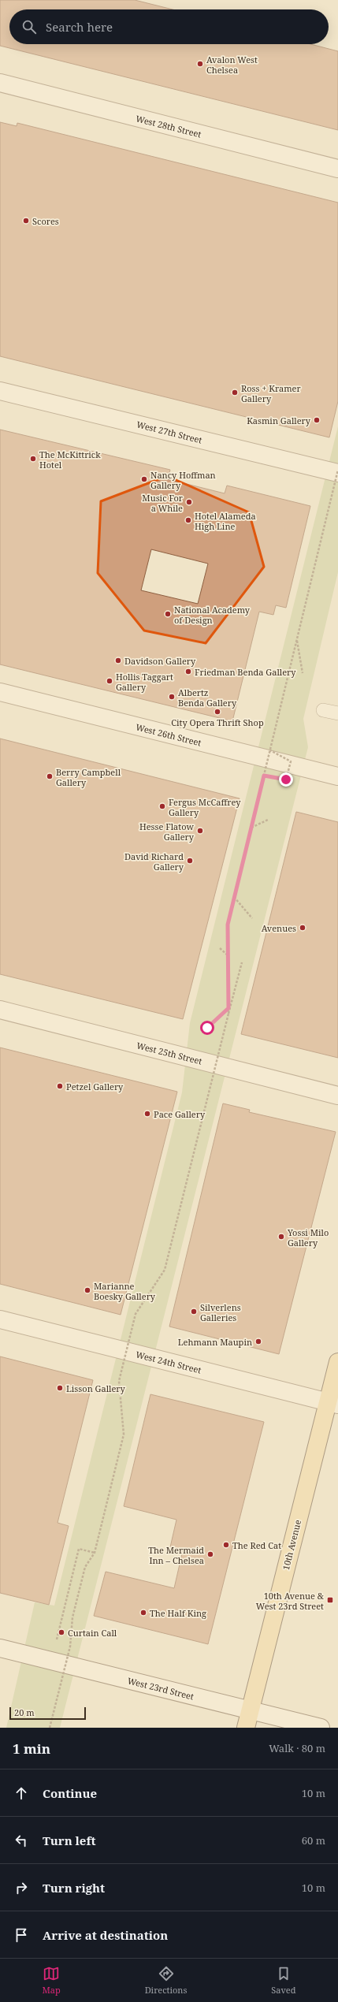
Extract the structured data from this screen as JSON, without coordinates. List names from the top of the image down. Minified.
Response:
{"streets":{"main road":["10th Avenue"],"street":["West 28th Street","West 27th Street","West 26th Street","West 25th Street","West 24th Street","West 23rd Street"]},"crossings":[["West 24th Street","10th Avenue"],["10th Avenue","West 23rd Street"]],"places":{"other":["Avalon West Chelsea","Scores","Ross + Kramer Gallery","Kasmin Gallery","The McKittrick Hotel","Nancy Hoffman Gallery","Music For a While","Hotel Alameda High Line","National Academy of Design","Davidson Gallery","Friedman Benda Gallery","Hollis Taggart Gallery","Albertz Benda Gallery","City Opera Thrift Shop","Berry Campbell Gallery","Fergus McCaffrey Gallery","Hesse Flatow Gallery","David Richard Gallery","Avenues","Petzel Gallery","Pace Gallery","Yossi Milo Gallery","Marianne Boesky Gallery","Silverlens Galleries","Lehmann Maupin","Lisson Gallery","The Red Cat","The Mermaid Inn – Chelsea","The Half King","Curtain Call"],"transit":["10th Avenue & West 23rd Street"]},"scale_bar":"20 m","page":{"search":"Search here","scale":"20 m","heading":["1 min","Walk · 80 m"],"list":[["Continue","10 m"],["Turn left","60 m"],["Turn right","10 m"],"Arrive at destination"],"nav":["Map","Directions","Saved"]}}
